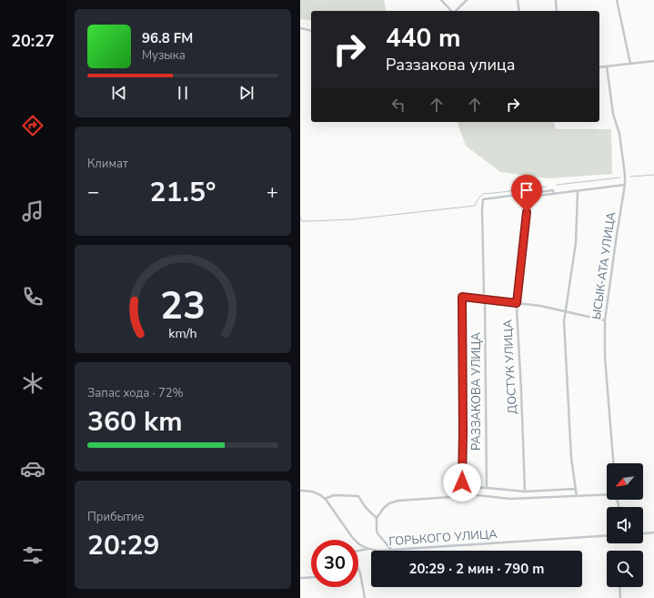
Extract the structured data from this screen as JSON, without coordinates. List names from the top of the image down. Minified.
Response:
{"streets":{"street":["ЫСЫК-АТА УЛИЦА","ДОСТУК УЛИЦА","РАЗЗАКОВА УЛИЦА","ГОРЬКОГО УЛИЦА"]},"crossings":[["ЫСЫК-АТА УЛИЦА","РАЗЗАКОВА УЛИЦА"],["ДОСТУК УЛИЦА","РАЗЗАКОВА УЛИЦА"]],"north":"bottom left","page":{"tabs":"20:27","turn":["440 m","Раззакова улица"],"song":["96.8 FM","Музыка"],"tile":["Климат",["Запас хода · 72%","360 km"],["Прибытие","20:29"]],"heat":["−","21.5°","+"],"limit":"30","trip":"20:29 · 2 мин · 790 m","gauge":["23","km/h"]}}
